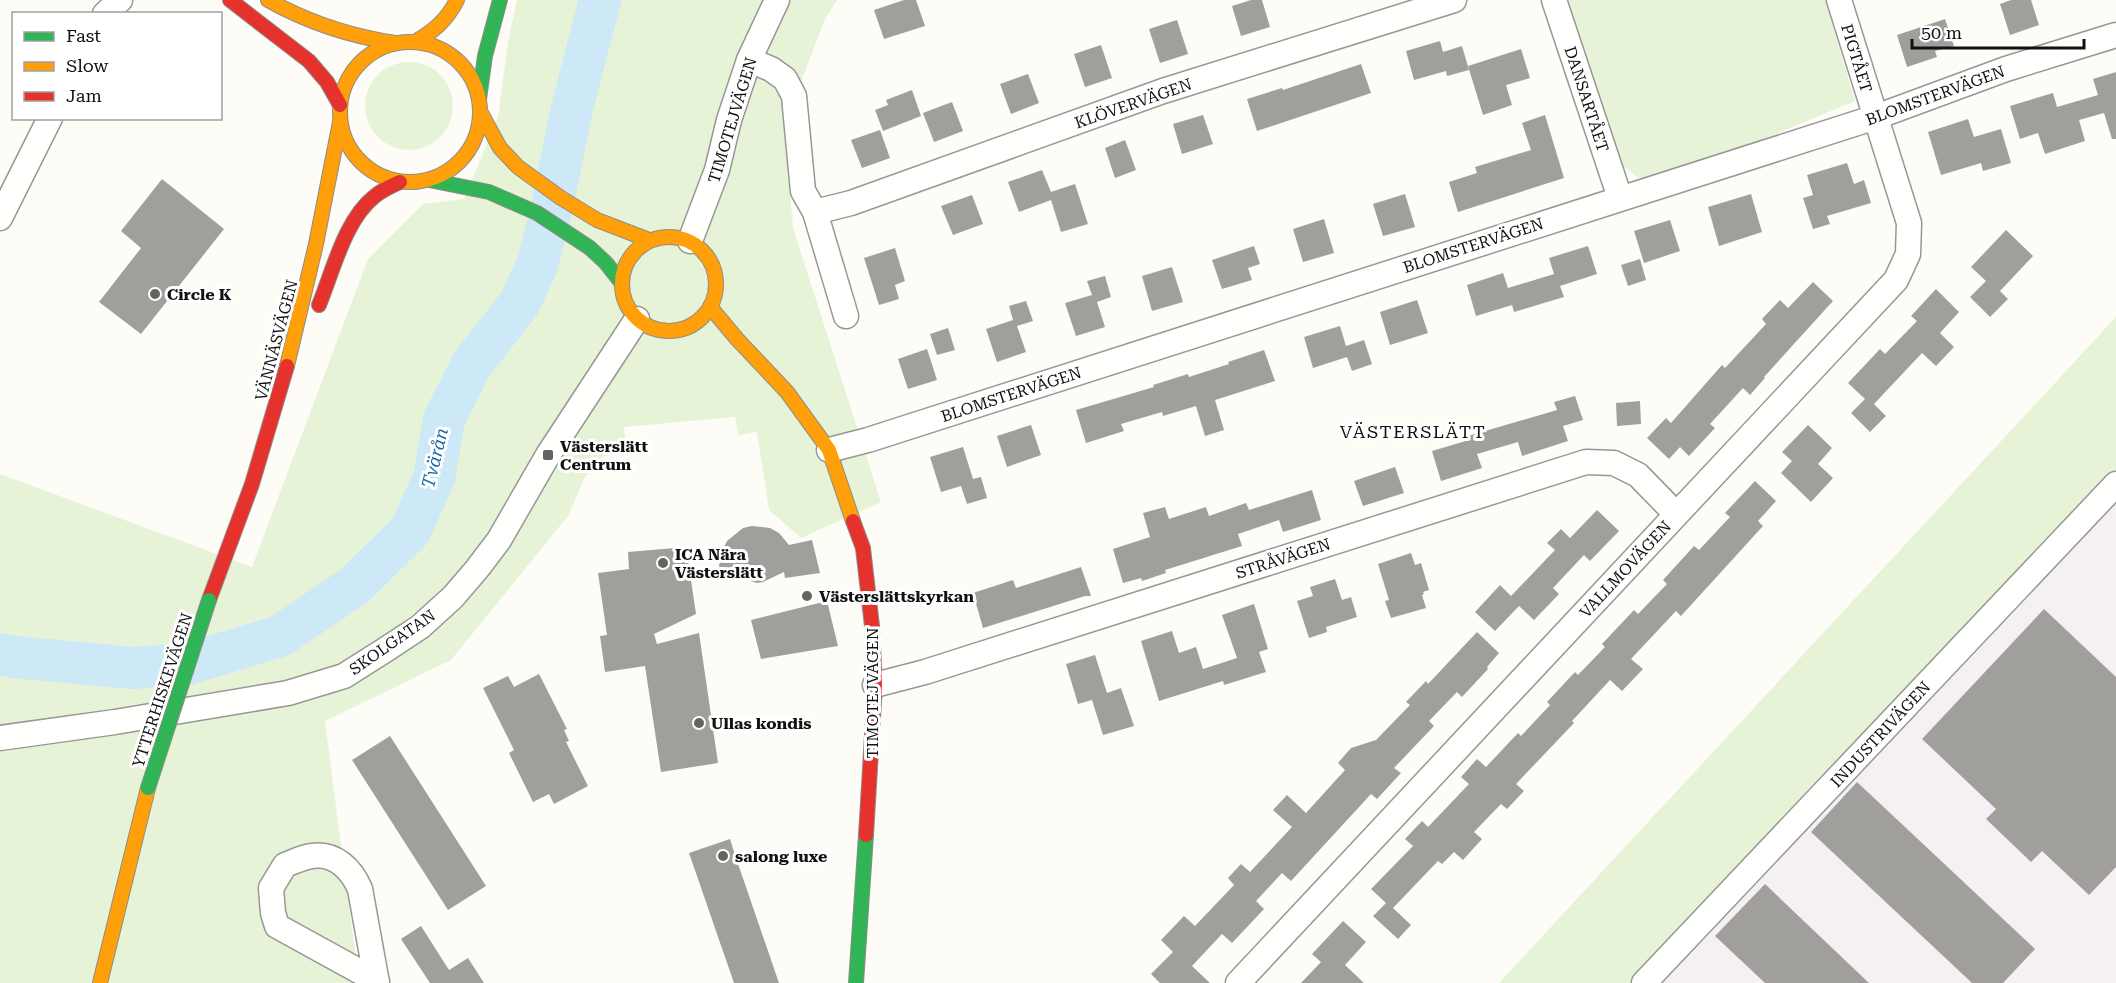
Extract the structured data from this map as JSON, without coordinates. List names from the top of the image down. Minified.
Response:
{"streets":{"street":["PIGTÅET","BLOMSTERVÄGEN","DANSARTÅET","KLÖVERVÄGEN","TIMOTEJVÄGEN","VÄNNÄSVÄGEN","STRÅVÄGEN","VALLMOVÄGEN","SKOLGATAN","YTTERHISKEVÄGEN","INDUSTRIVÄGEN"]},"crossings":[["PIGTÅET","BLOMSTERVÄGEN"],["PIGTÅET","VALLMOVÄGEN"],["BLOMSTERVÄGEN","DANSARTÅET"],["BLOMSTERVÄGEN","TIMOTEJVÄGEN"],["BLOMSTERVÄGEN","VALLMOVÄGEN"],["TIMOTEJVÄGEN","STRÅVÄGEN"],["TIMOTEJVÄGEN","SKOLGATAN"],["VÄNNÄSVÄGEN","YTTERHISKEVÄGEN"],["STRÅVÄGEN","VALLMOVÄGEN"]],"districts":["VÄSTERSLÄTT"],"water":["Tvärån"],"places":{"other":["Circle K","ICA Nära Västerslätt","Västerslättskyrkan","Ullas kondis","salong luxe"],"transit":["Västerslätt Centrum"]},"legend":["Fast","Slow","Jam"],"scale_bar":"50 m"}
